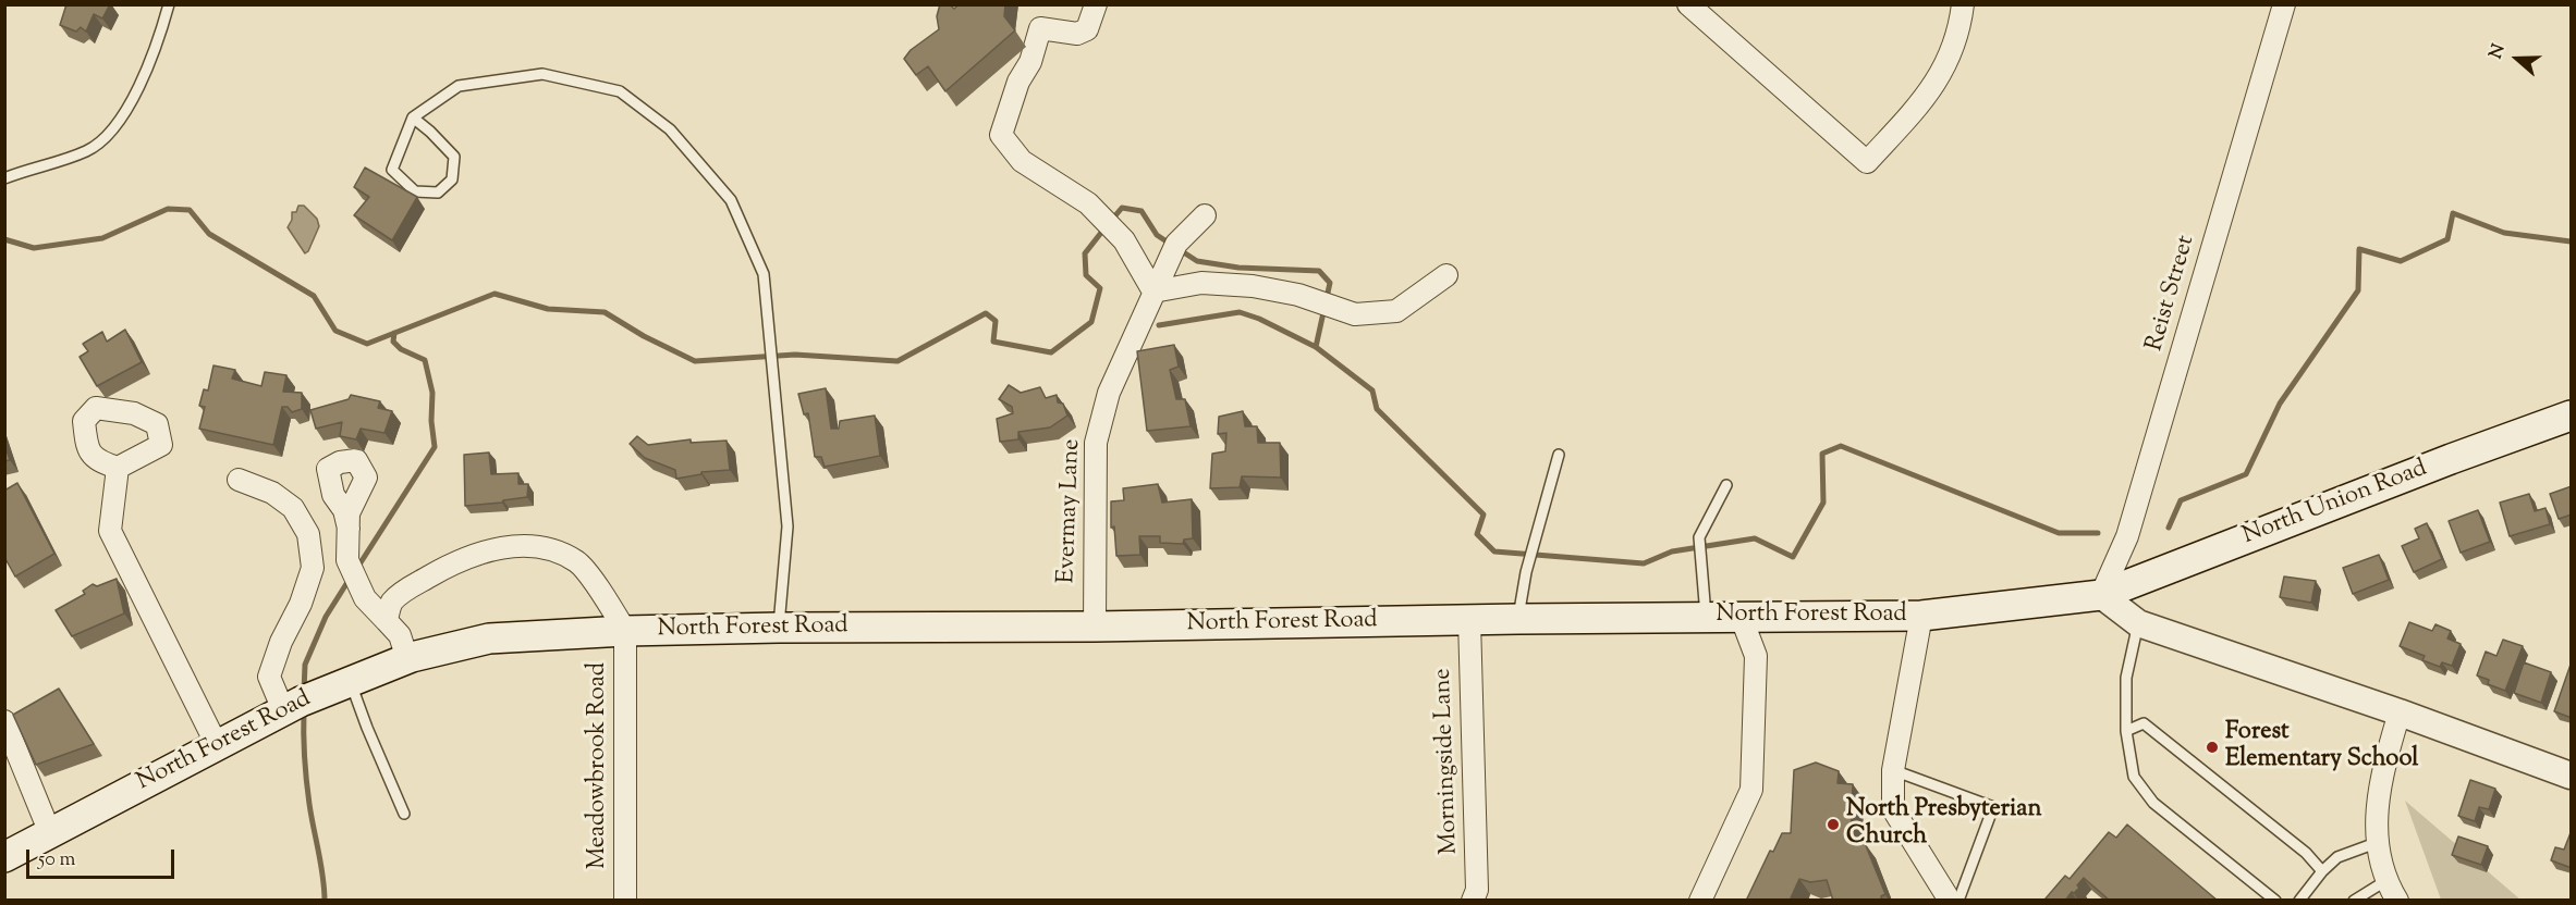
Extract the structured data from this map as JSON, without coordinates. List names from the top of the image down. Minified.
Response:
{"streets":{"main road":["North Union Road","North Forest Road"],"street":["Reist Street","Evermay Lane","Morningside Lane","Meadowbrook Road"]},"crossings":[["Reist Street","North Union Road"],["Reist Street","North Forest Road"],["North Union Road","North Forest Road"],["Evermay Lane","North Forest Road"],["North Forest Road","Morningside Lane"],["North Forest Road","Meadowbrook Road"]],"places":["Forest Elementary School","North Presbyterian Church"],"scale_bar":"50 m","north":"left"}
